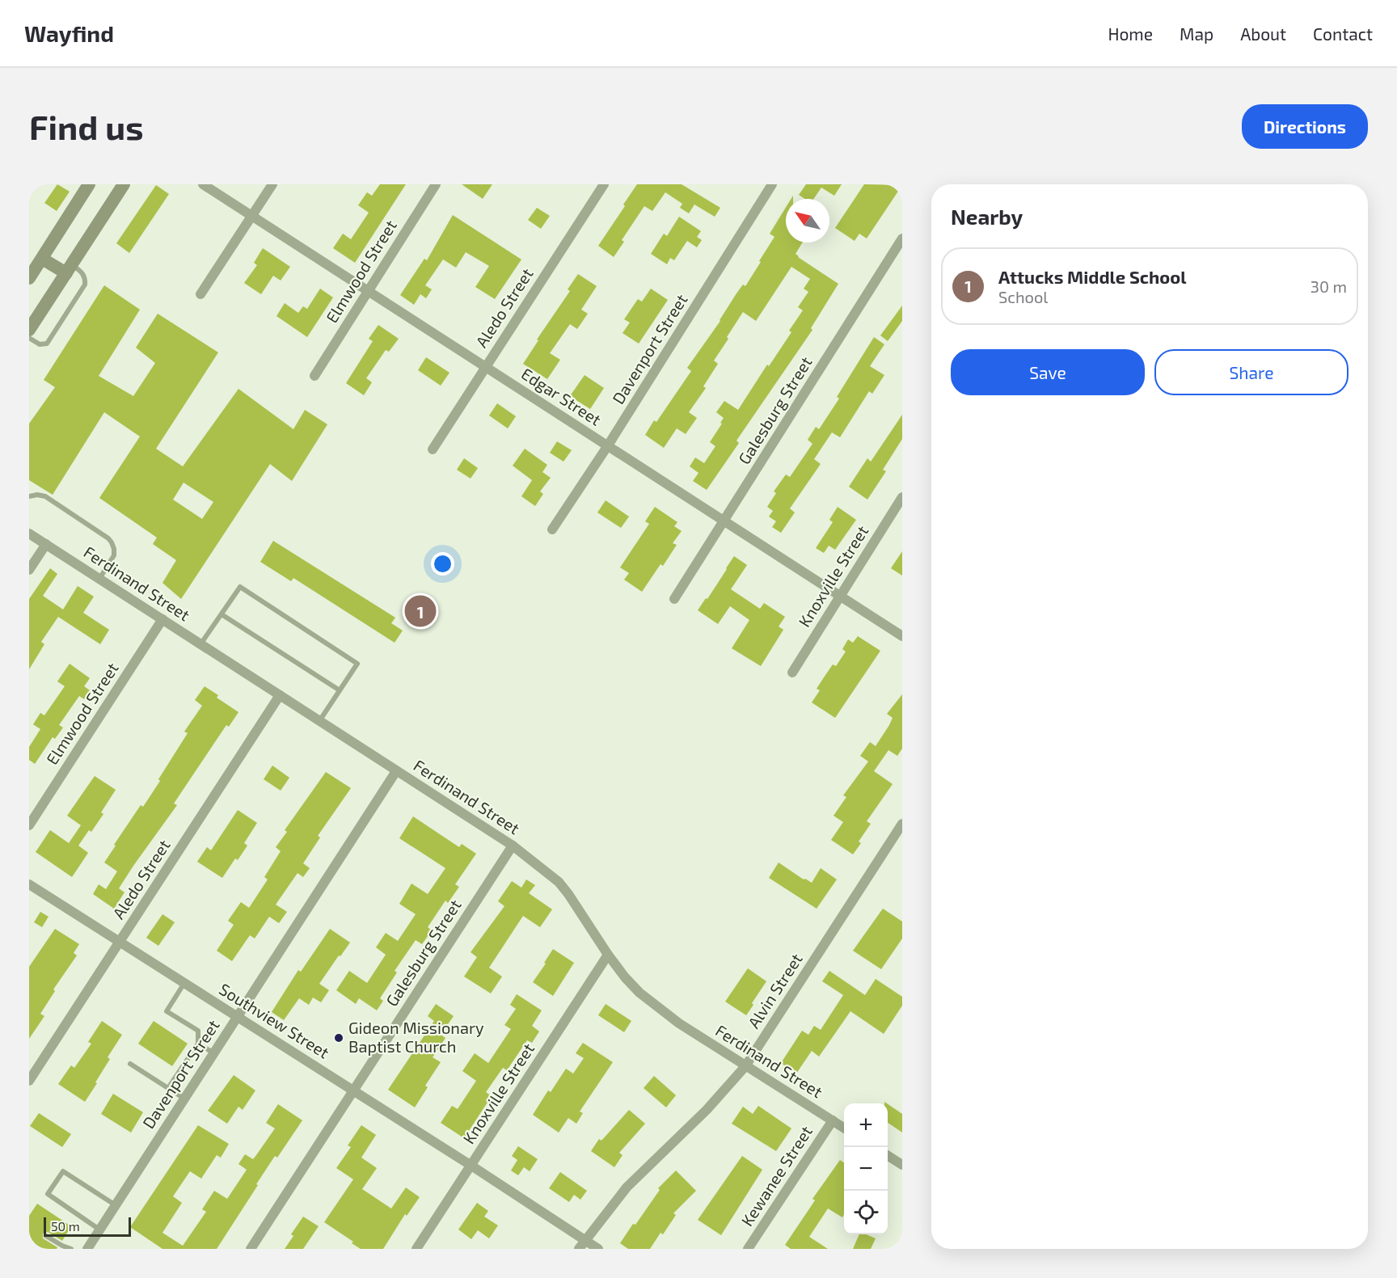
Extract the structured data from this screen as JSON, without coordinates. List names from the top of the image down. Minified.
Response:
{"streets":{"street":["Elmwood Street","Aledo Street","Davenport Street","Edgar Street","Galesburg Street","Knoxville Street","Ferdinand Street","Alvin Street","Southview Street","Kewanee Street"]},"crossings":[["Elmwood Street","Edgar Street"],["Elmwood Street","Ferdinand Street"],["Aledo Street","Edgar Street"],["Aledo Street","Ferdinand Street"],["Aledo Street","Southview Street"],["Davenport Street","Edgar Street"],["Davenport Street","Ferdinand Street"],["Davenport Street","Southview Street"],["Edgar Street","Galesburg Street"],["Edgar Street","Knoxville Street"],["Galesburg Street","Ferdinand Street"],["Galesburg Street","Southview Street"],["Knoxville Street","Ferdinand Street"],["Knoxville Street","Southview Street"],["Ferdinand Street","Alvin Street"],["Ferdinand Street","Kewanee Street"],["Alvin Street","Southview Street"]],"places":["Gideon Missionary Baptist Church"],"scale_bar":"50 m","north":"top left","page":{"header":"Wayfind","nav":["Home","Map","About","Contact"],"buttons":["Directions",["Save","Share"]],"title":"Find us","heading":"Nearby","list":[{"mark":"1","name":"Attucks Middle School","note":"School","value":"30 m"}],"pins":"1","map_buttons":["+","−"],"scale":"50 m"}}
